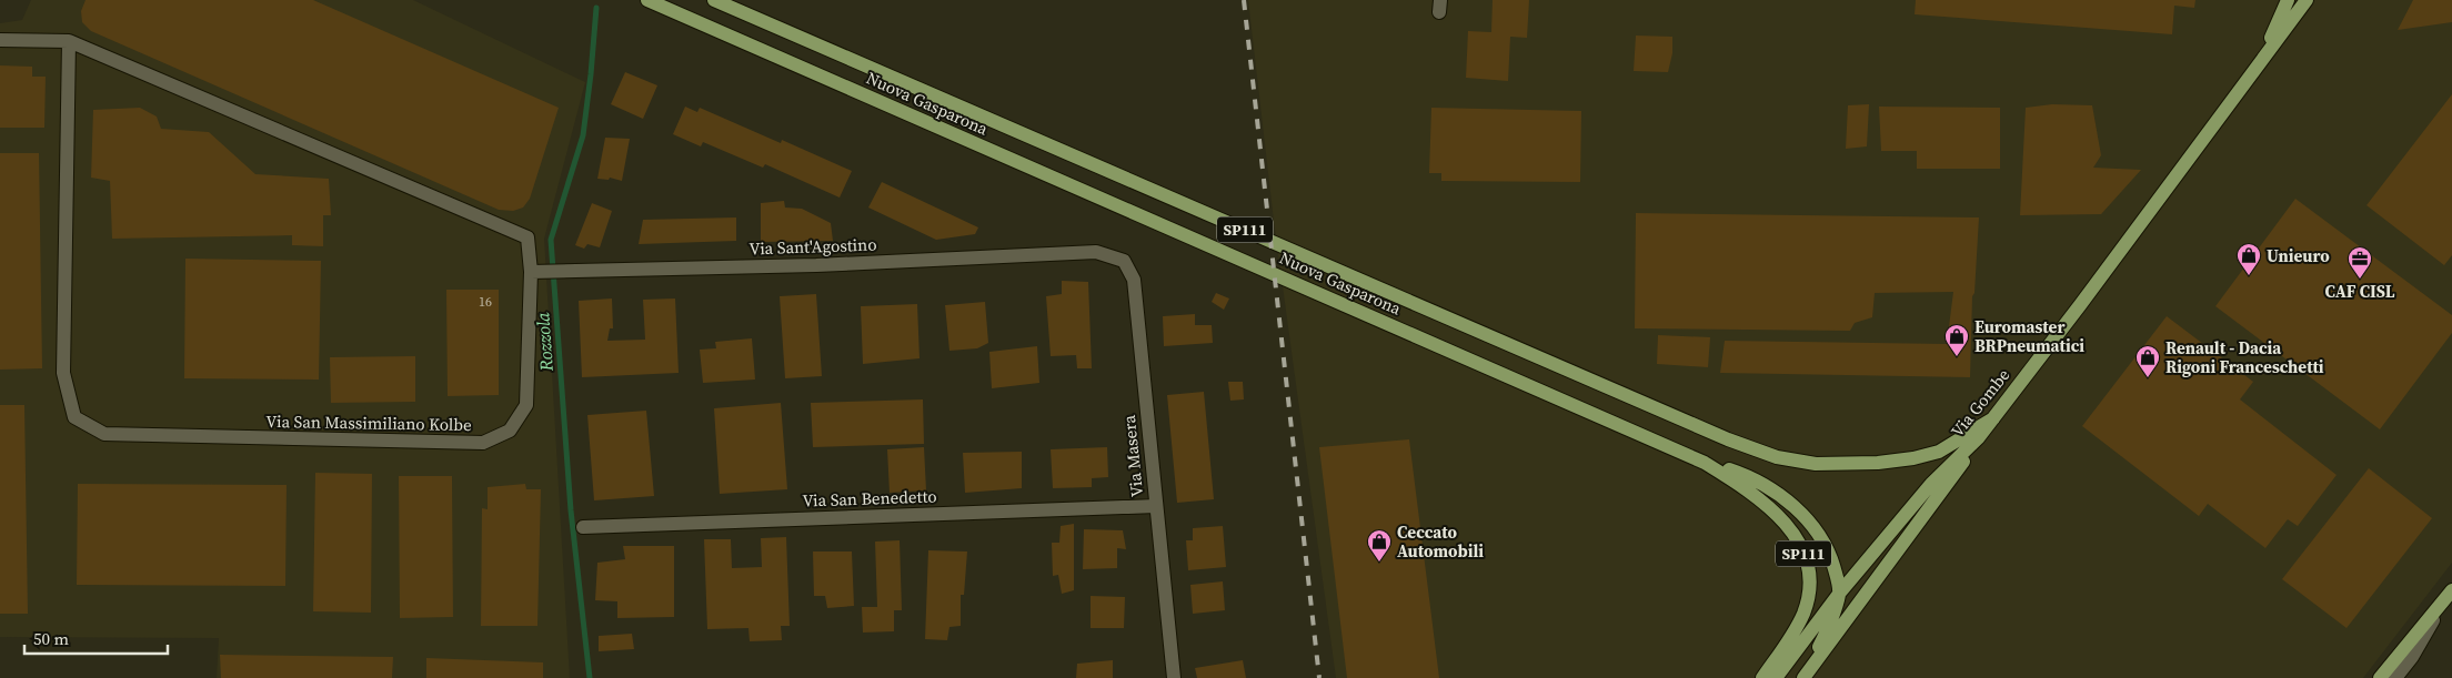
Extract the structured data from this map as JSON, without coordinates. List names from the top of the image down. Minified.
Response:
{"streets":{"main road":["Nuova Gasparona","SP111","Via Gombe"],"street":["Via Sant'Agostino","Via San Massimiliano Kolbe","Via Masera","Via San Benedetto"]},"crossings":[["Nuova Gasparona","SP111"],["Nuova Gasparona","Via Gombe"],["SP111","Via Gombe"],["Via Sant'Agostino","Via San Massimiliano Kolbe"],["Via Sant'Agostino","Via Masera"],["Via Masera","Via San Benedetto"]],"water":["Rozzola"],"places":{"shop":["Unieuro","Euromaster BRPneumatici","Renault - Dacia Rigoni Franceschetti","Ceccato Automobili"],"office":["CAF CISL"]},"house_numbers":["16"],"scale_bar":"50 m"}
